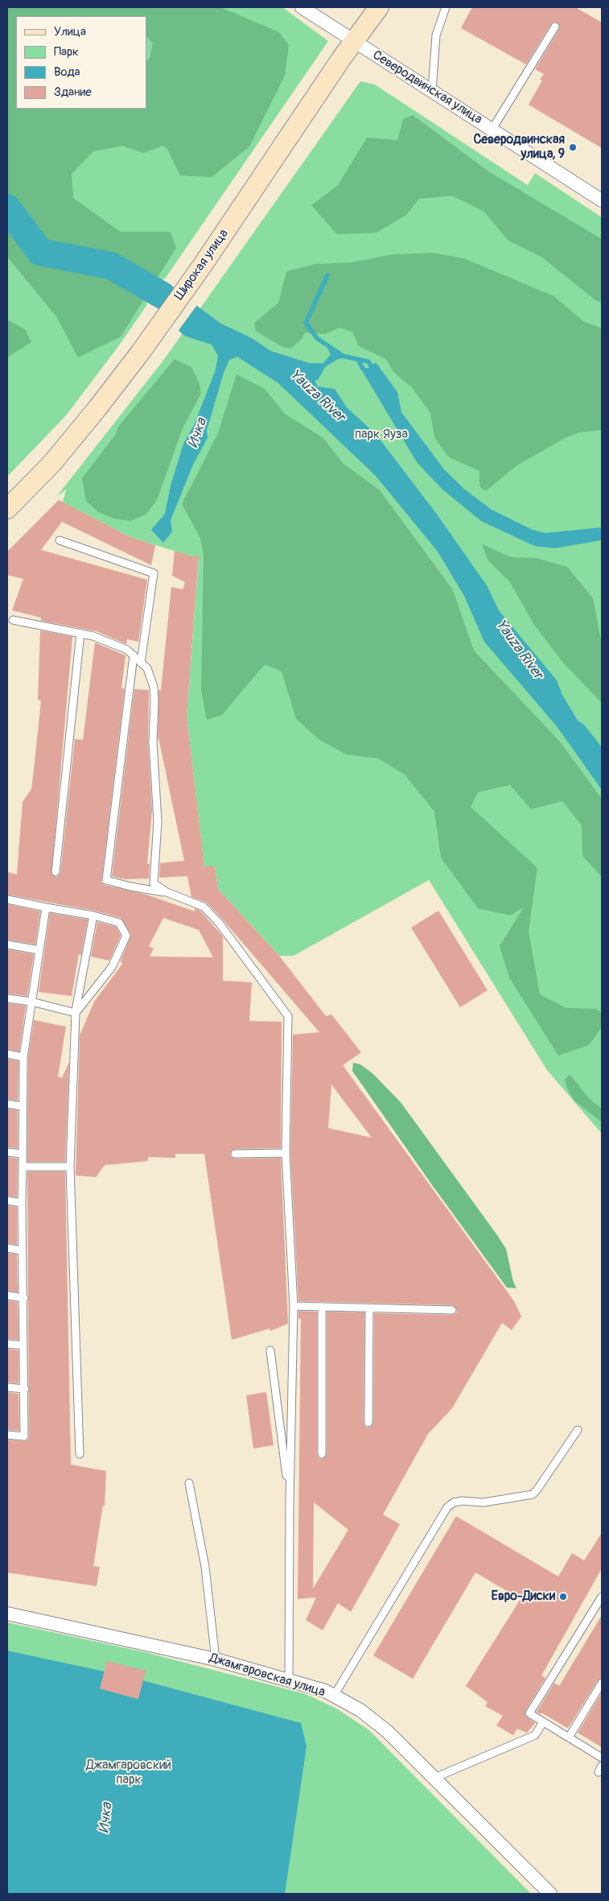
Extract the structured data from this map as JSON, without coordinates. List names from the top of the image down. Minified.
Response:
{"streets":{"main road":["Широкая улица"],"street":["Северодвинская улица","Джамгаровская улица"]},"crossings":[["Северодвинская улица","Широкая улица"]],"water":["Yauza River","Ичка"],"parks":["парк Яуза","Джамгаровский парк"],"places":["Северодвинская улица, 9","Евро-Диски"],"legend":["Улица","Парк","Вода","Здание"]}
